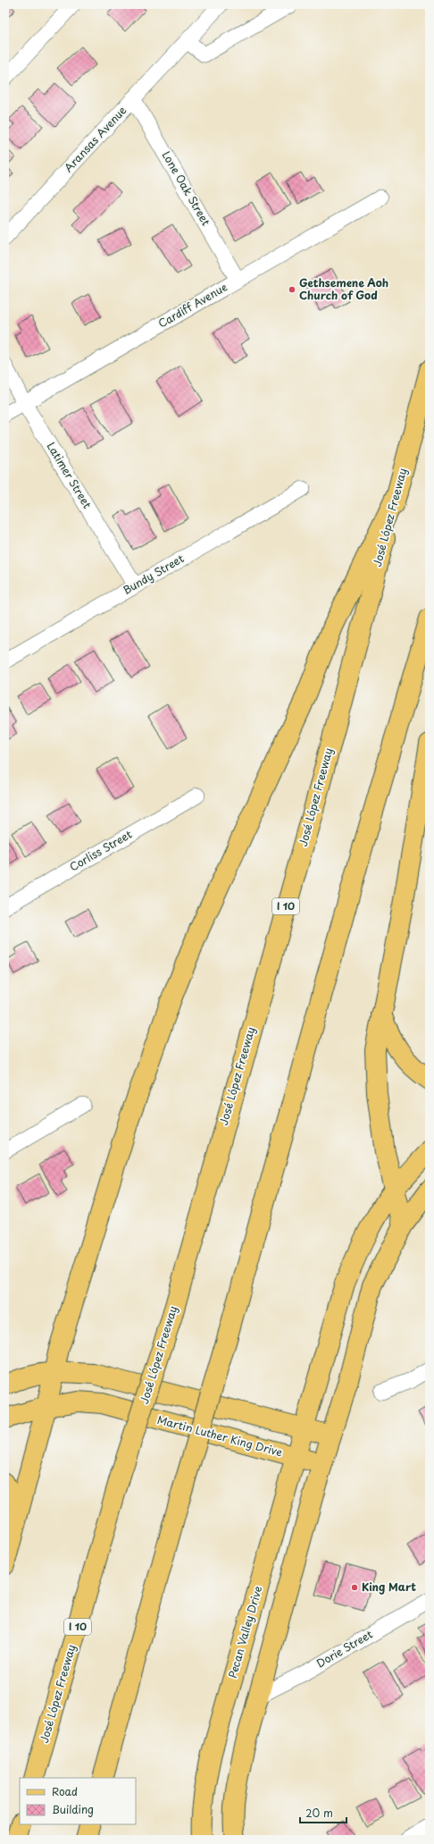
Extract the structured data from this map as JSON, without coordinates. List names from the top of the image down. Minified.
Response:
{"streets":{"main road":["José López Freeway","I 10","Martin Luther King Drive","Pecan Valley Drive"],"street":["Aransas Avenue","Lone Oak Street","Cardiff Avenue","Latimer Street","Bundy Street","Corliss Street","Dorie Street"]},"crossings":[["Aransas Avenue","Lone Oak Street"],["Lone Oak Street","Cardiff Avenue"],["Cardiff Avenue","Latimer Street"],["Latimer Street","Bundy Street"],["Martin Luther King Drive","Pecan Valley Drive"]],"places":["Gethsemene Aoh Church of God","King Mart"],"legend":["Road","Building"],"scale_bar":"20 m"}
